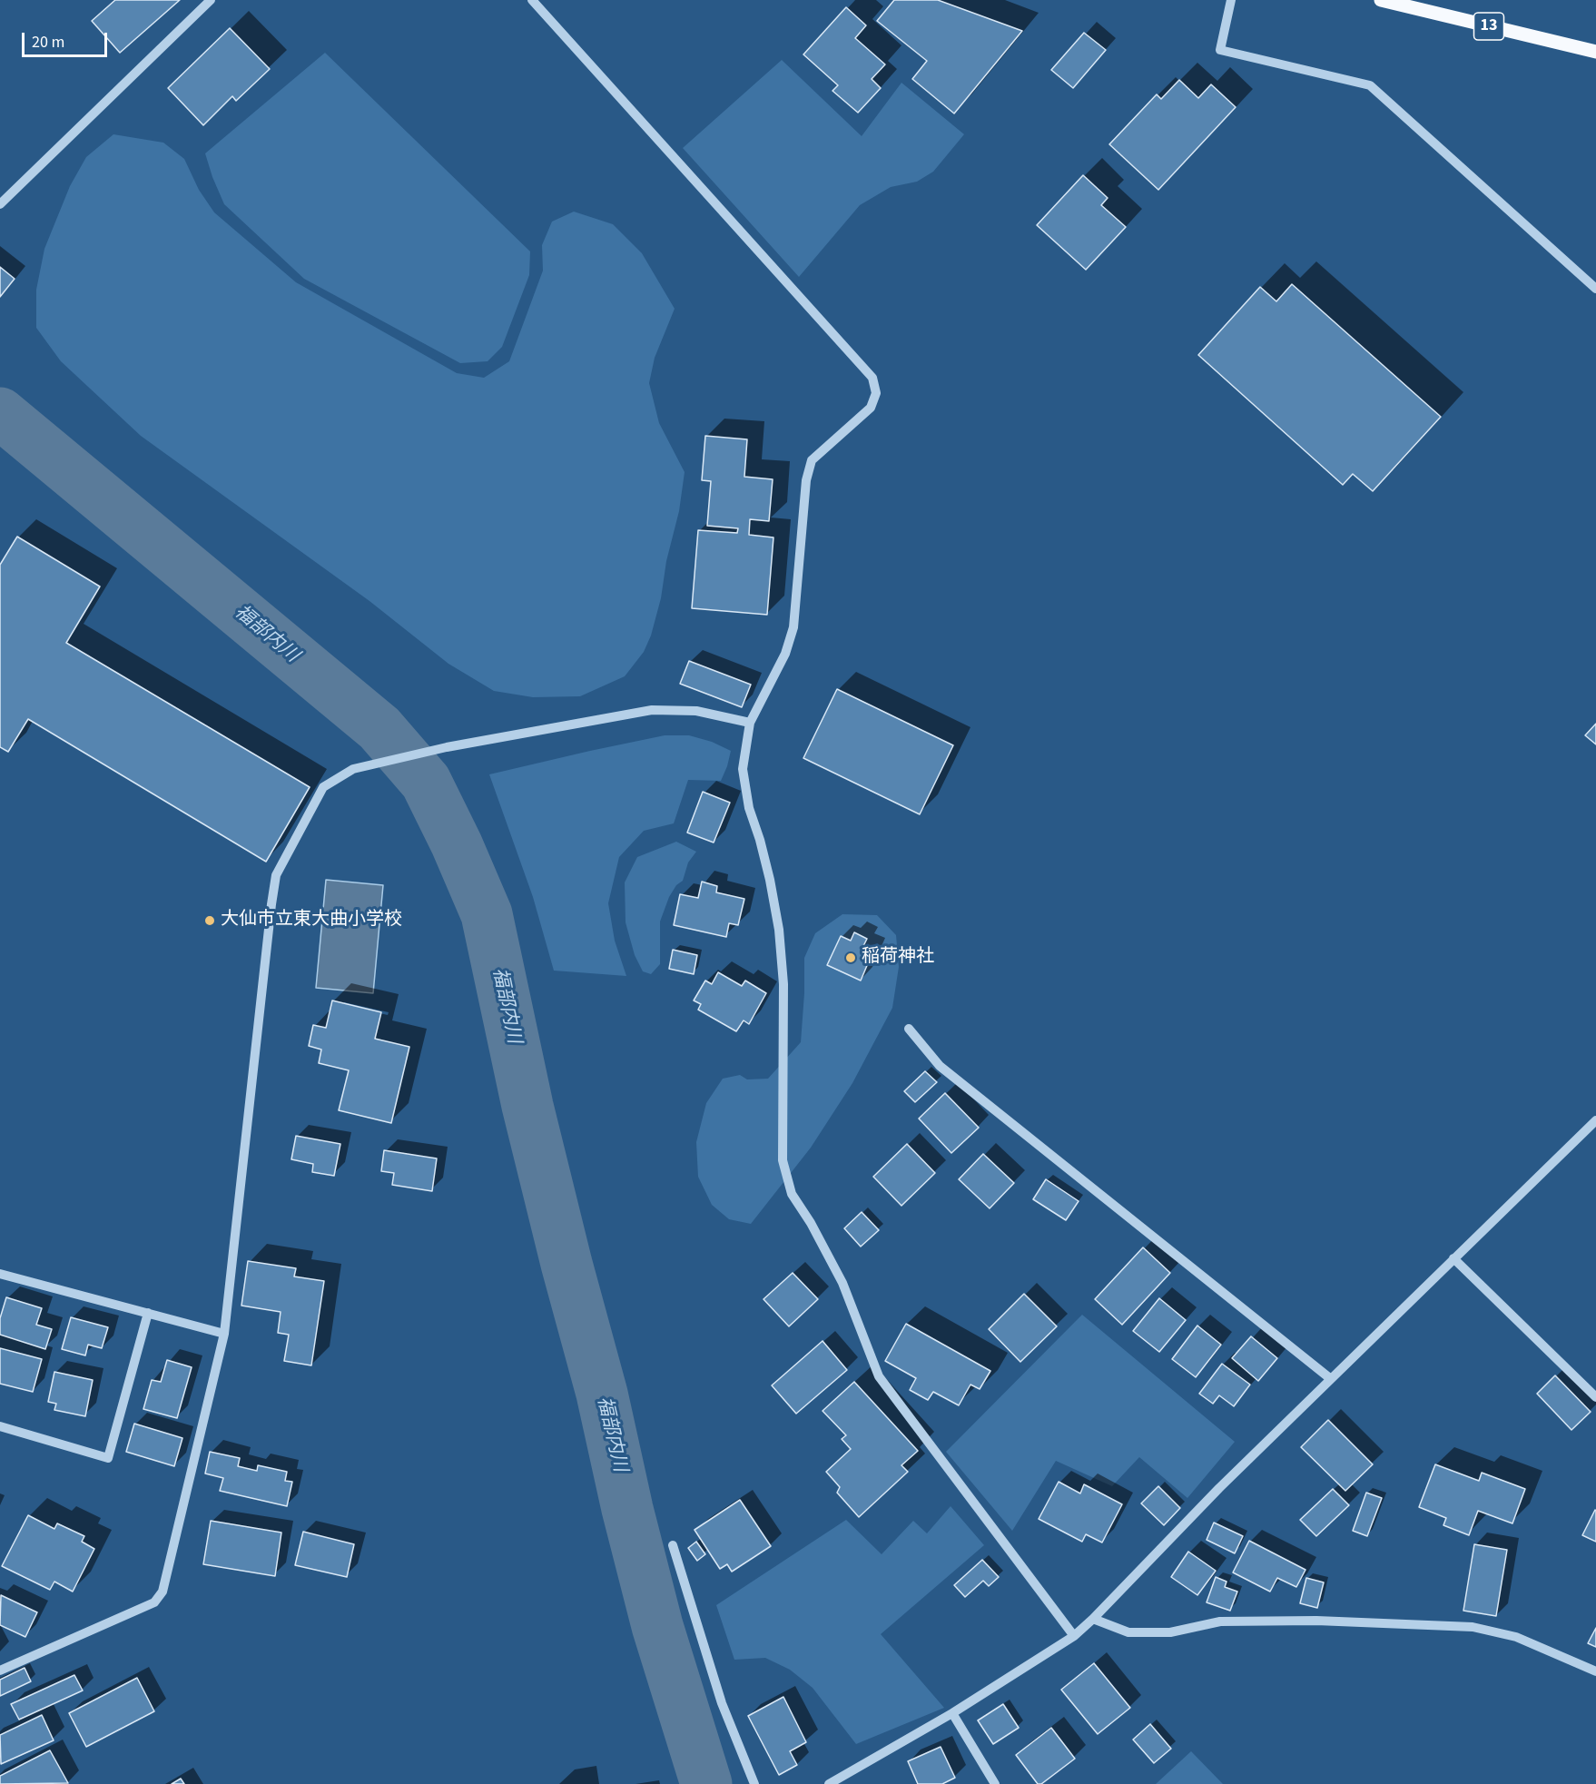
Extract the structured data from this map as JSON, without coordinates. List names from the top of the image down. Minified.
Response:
{"streets":{"main road":["13"]},"water":["福部内川"],"places":["大仙市立東大曲小学校","稲荷神社"],"scale_bar":"20 m"}
